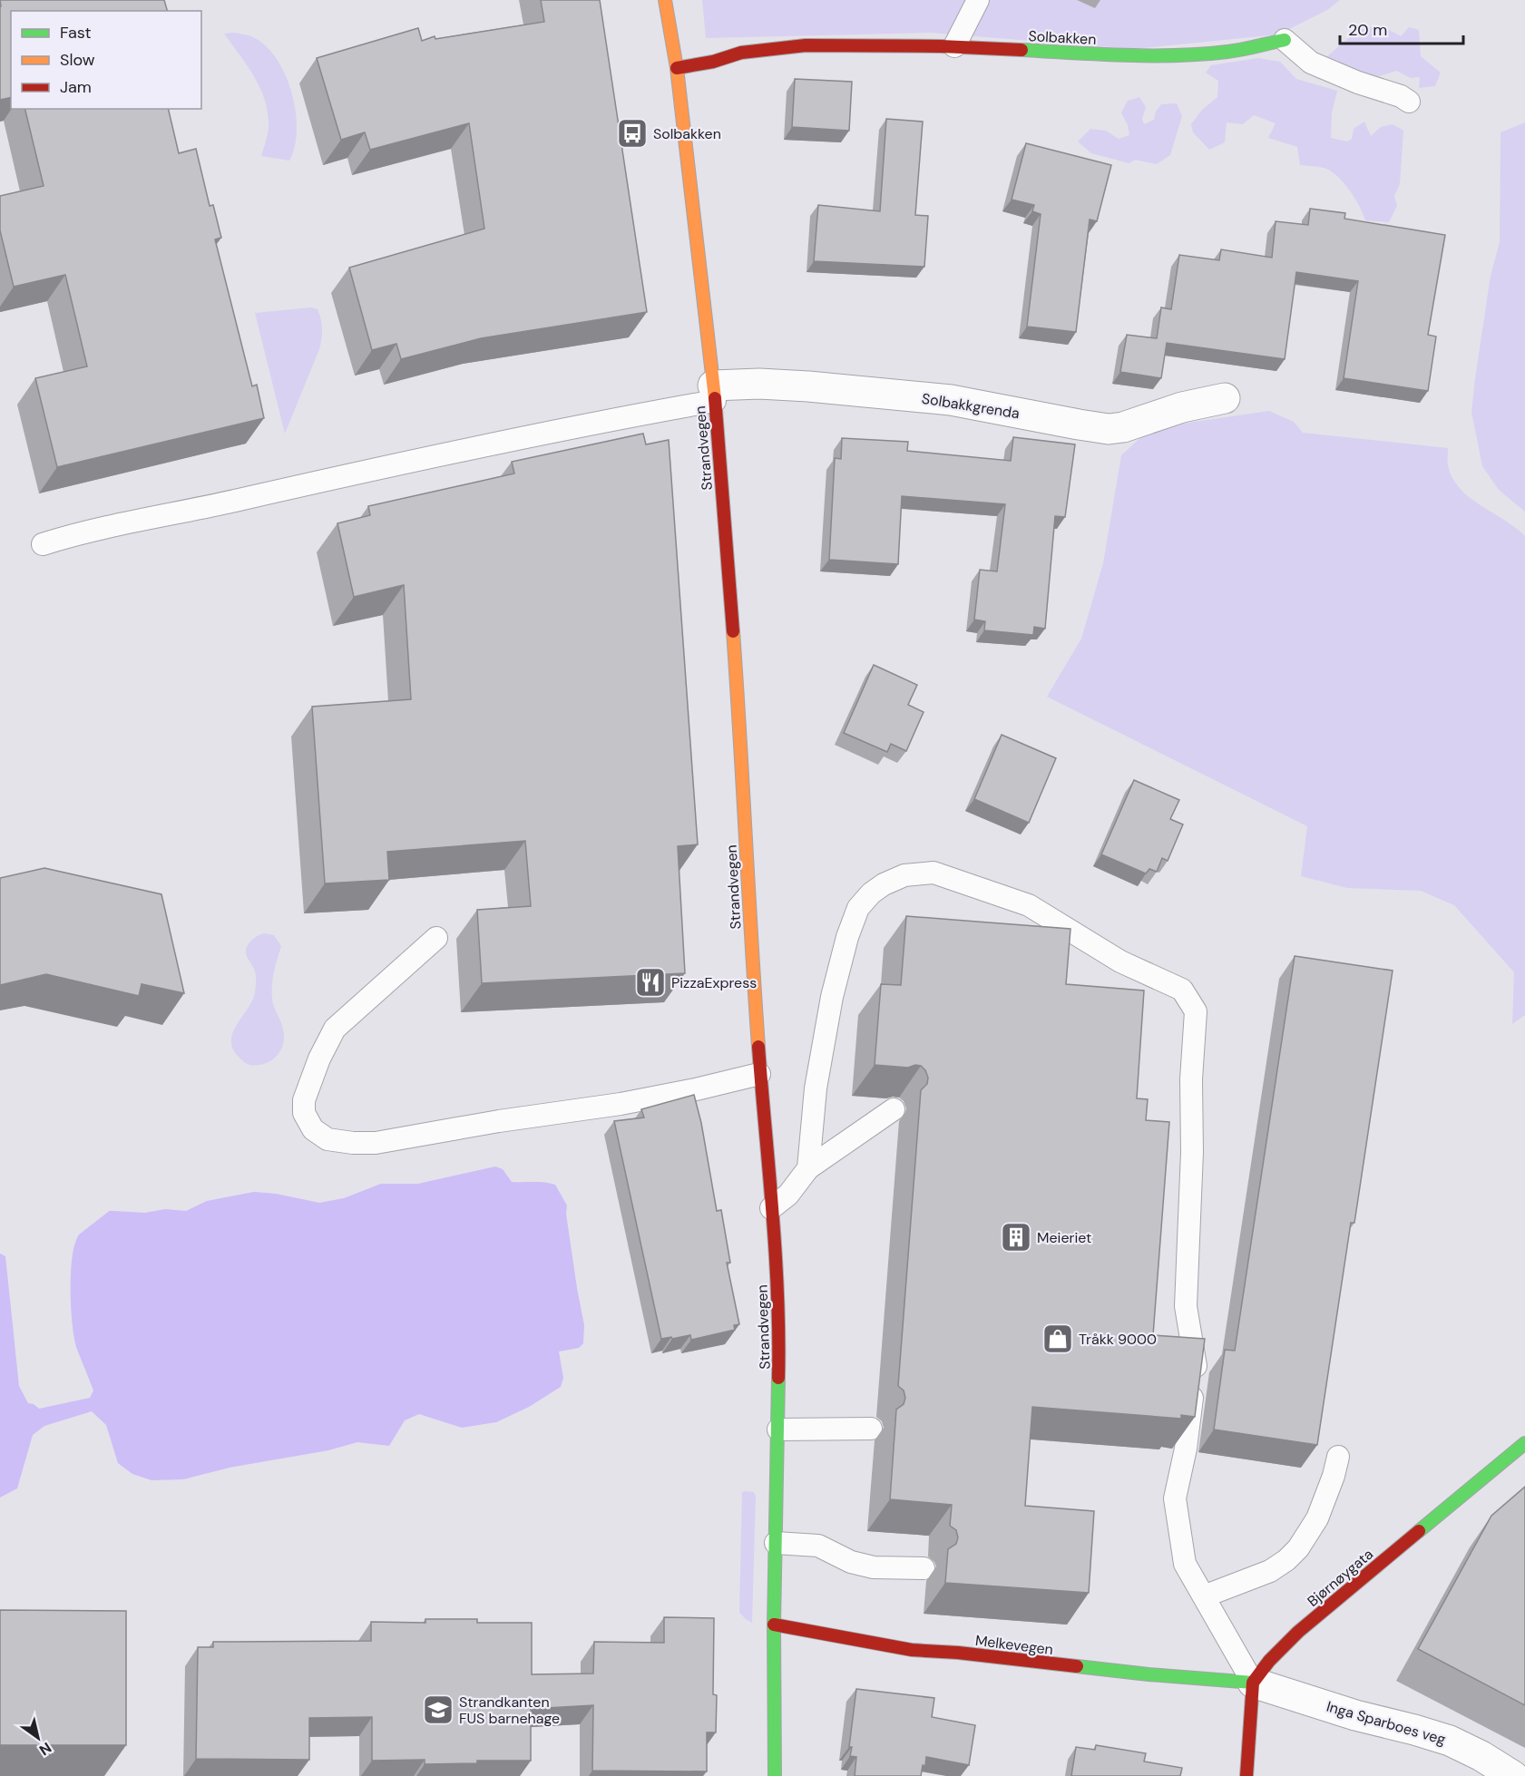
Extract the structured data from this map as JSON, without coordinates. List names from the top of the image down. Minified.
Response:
{"streets":{"street":["Solbakken","Solbakkgrenda","Strandvegen","Bjørnøygata","Melkevegen","Inga Sparboes veg"]},"crossings":[["Solbakken","Strandvegen"],["Solbakkgrenda","Strandvegen"],["Strandvegen","Melkevegen"],["Bjørnøygata","Melkevegen"],["Bjørnøygata","Inga Sparboes veg"],["Melkevegen","Inga Sparboes veg"]],"places":{"bus stop":["Solbakken"],"restaurant":["PizzaExpress"],"building":["Meieriet"],"shop":["Tråkk 9000"],"school or university":["Strandkanten FUS barnehage"]},"legend":["Fast","Slow","Jam"],"scale_bar":"20 m","north":"bottom right"}
